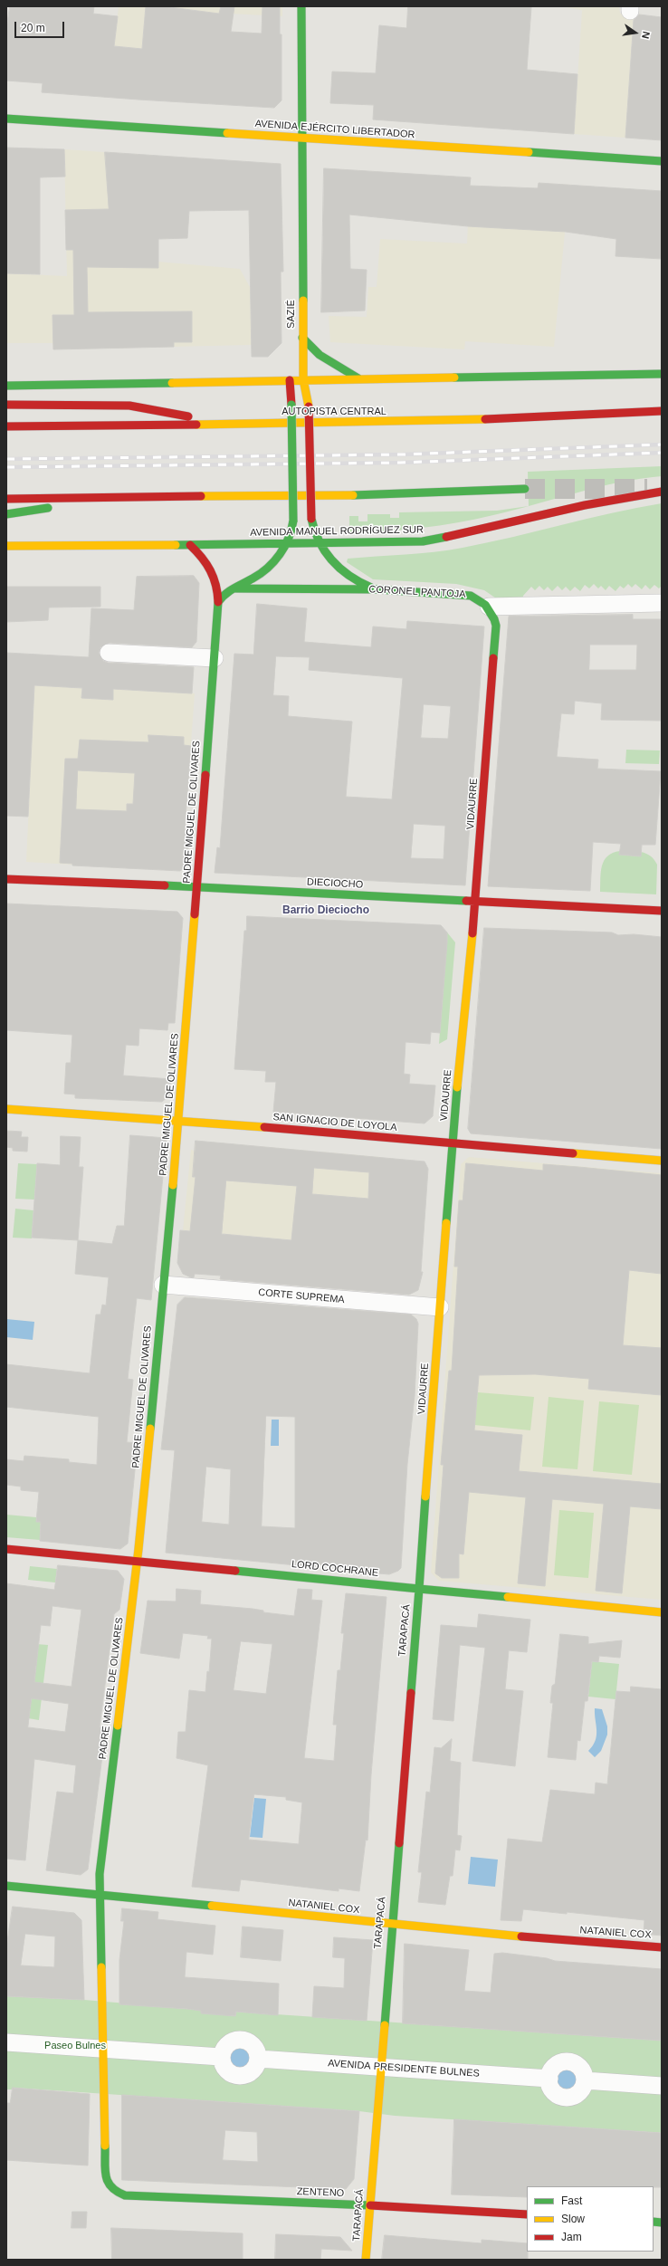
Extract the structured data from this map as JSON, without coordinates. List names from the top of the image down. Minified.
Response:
{"streets":{"main road":["AVENIDA EJÉRCITO LIBERTADOR","SAZIÉ","AUTOPISTA CENTRAL","AVENIDA MANUEL RODRÍGUEZ SUR","CORONEL PANTOJA","VIDAURRE","PADRE MIGUEL DE OLIVARES","DIECIOCHO","SAN IGNACIO DE LOYOLA","LORD COCHRANE","TARAPACÁ","NATANIEL COX","ZENTENO"],"street":["CORTE SUPREMA","AVENIDA PRESIDENTE BULNES"]},"crossings":[["AVENIDA EJÉRCITO LIBERTADOR","SAZIÉ"],["SAZIÉ","AVENIDA MANUEL RODRÍGUEZ SUR"],["SAZIÉ","CORONEL PANTOJA"],["AVENIDA MANUEL RODRÍGUEZ SUR","PADRE MIGUEL DE OLIVARES"],["CORONEL PANTOJA","VIDAURRE"],["VIDAURRE","DIECIOCHO"],["VIDAURRE","SAN IGNACIO DE LOYOLA"],["VIDAURRE","CORTE SUPREMA"],["VIDAURRE","LORD COCHRANE"],["VIDAURRE","TARAPACÁ"],["PADRE MIGUEL DE OLIVARES","DIECIOCHO"],["PADRE MIGUEL DE OLIVARES","SAN IGNACIO DE LOYOLA"],["PADRE MIGUEL DE OLIVARES","CORTE SUPREMA"],["PADRE MIGUEL DE OLIVARES","LORD COCHRANE"],["PADRE MIGUEL DE OLIVARES","NATANIEL COX"],["PADRE MIGUEL DE OLIVARES","ZENTENO"],["LORD COCHRANE","TARAPACÁ"],["TARAPACÁ","NATANIEL COX"],["TARAPACÁ","AVENIDA PRESIDENTE BULNES"],["TARAPACÁ","ZENTENO"]],"districts":["Barrio Dieciocho"],"parks":["Paseo Bulnes"],"legend":["Fast","Slow","Jam"],"scale_bar":"20 m","north":"right"}
